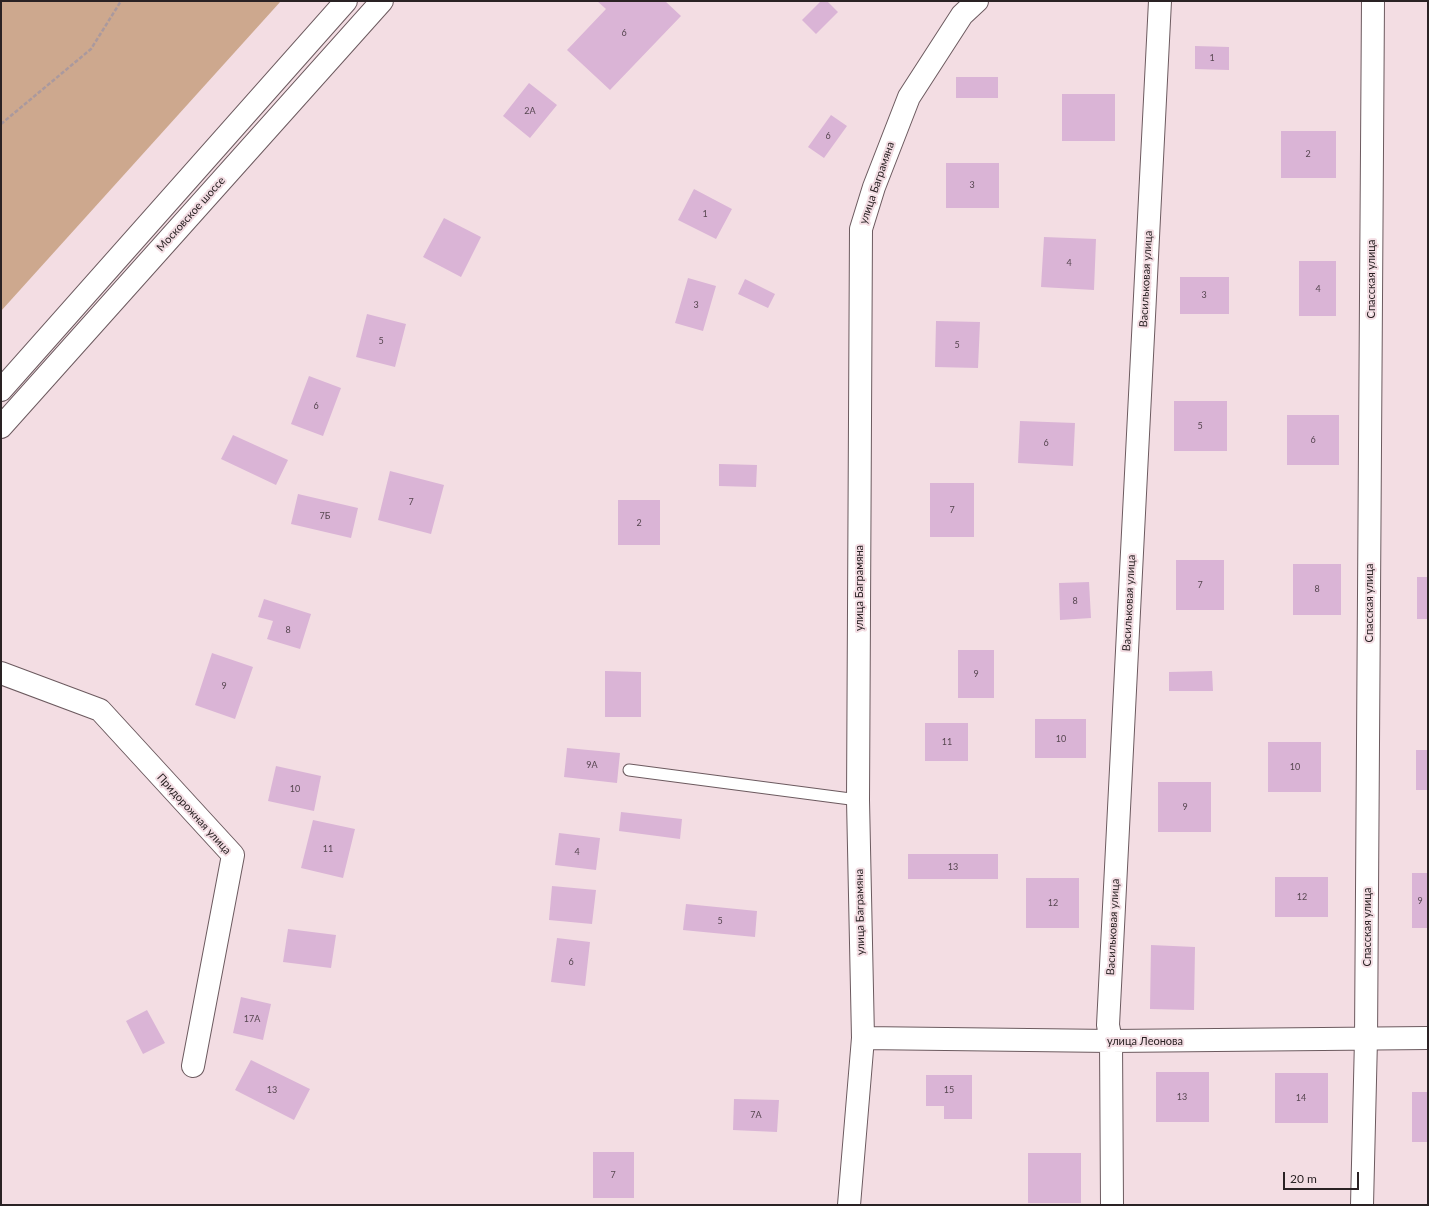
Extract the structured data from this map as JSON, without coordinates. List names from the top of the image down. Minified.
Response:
{"streets":{"street":["улица Баграмяна","Московское шоссе","Васильковая улица","Спасская улица","Придорожная улица","улица Леонова"]},"crossings":[["улица Баграмяна","улица Леонова"],["Васильковая улица","улица Леонова"],["Спасская улица","улица Леонова"]],"house_numbers":["6","1","2А","6","2","3","1","4","4","3","3","5","5","6","5","6","6","7","7","7Б","2","7","8","8","8","9","9","10","11","9А","10","10","9","11","4","13","12","9","12","5","6","17А","13","15","13","14","7А","7"],"scale_bar":"20 m"}
